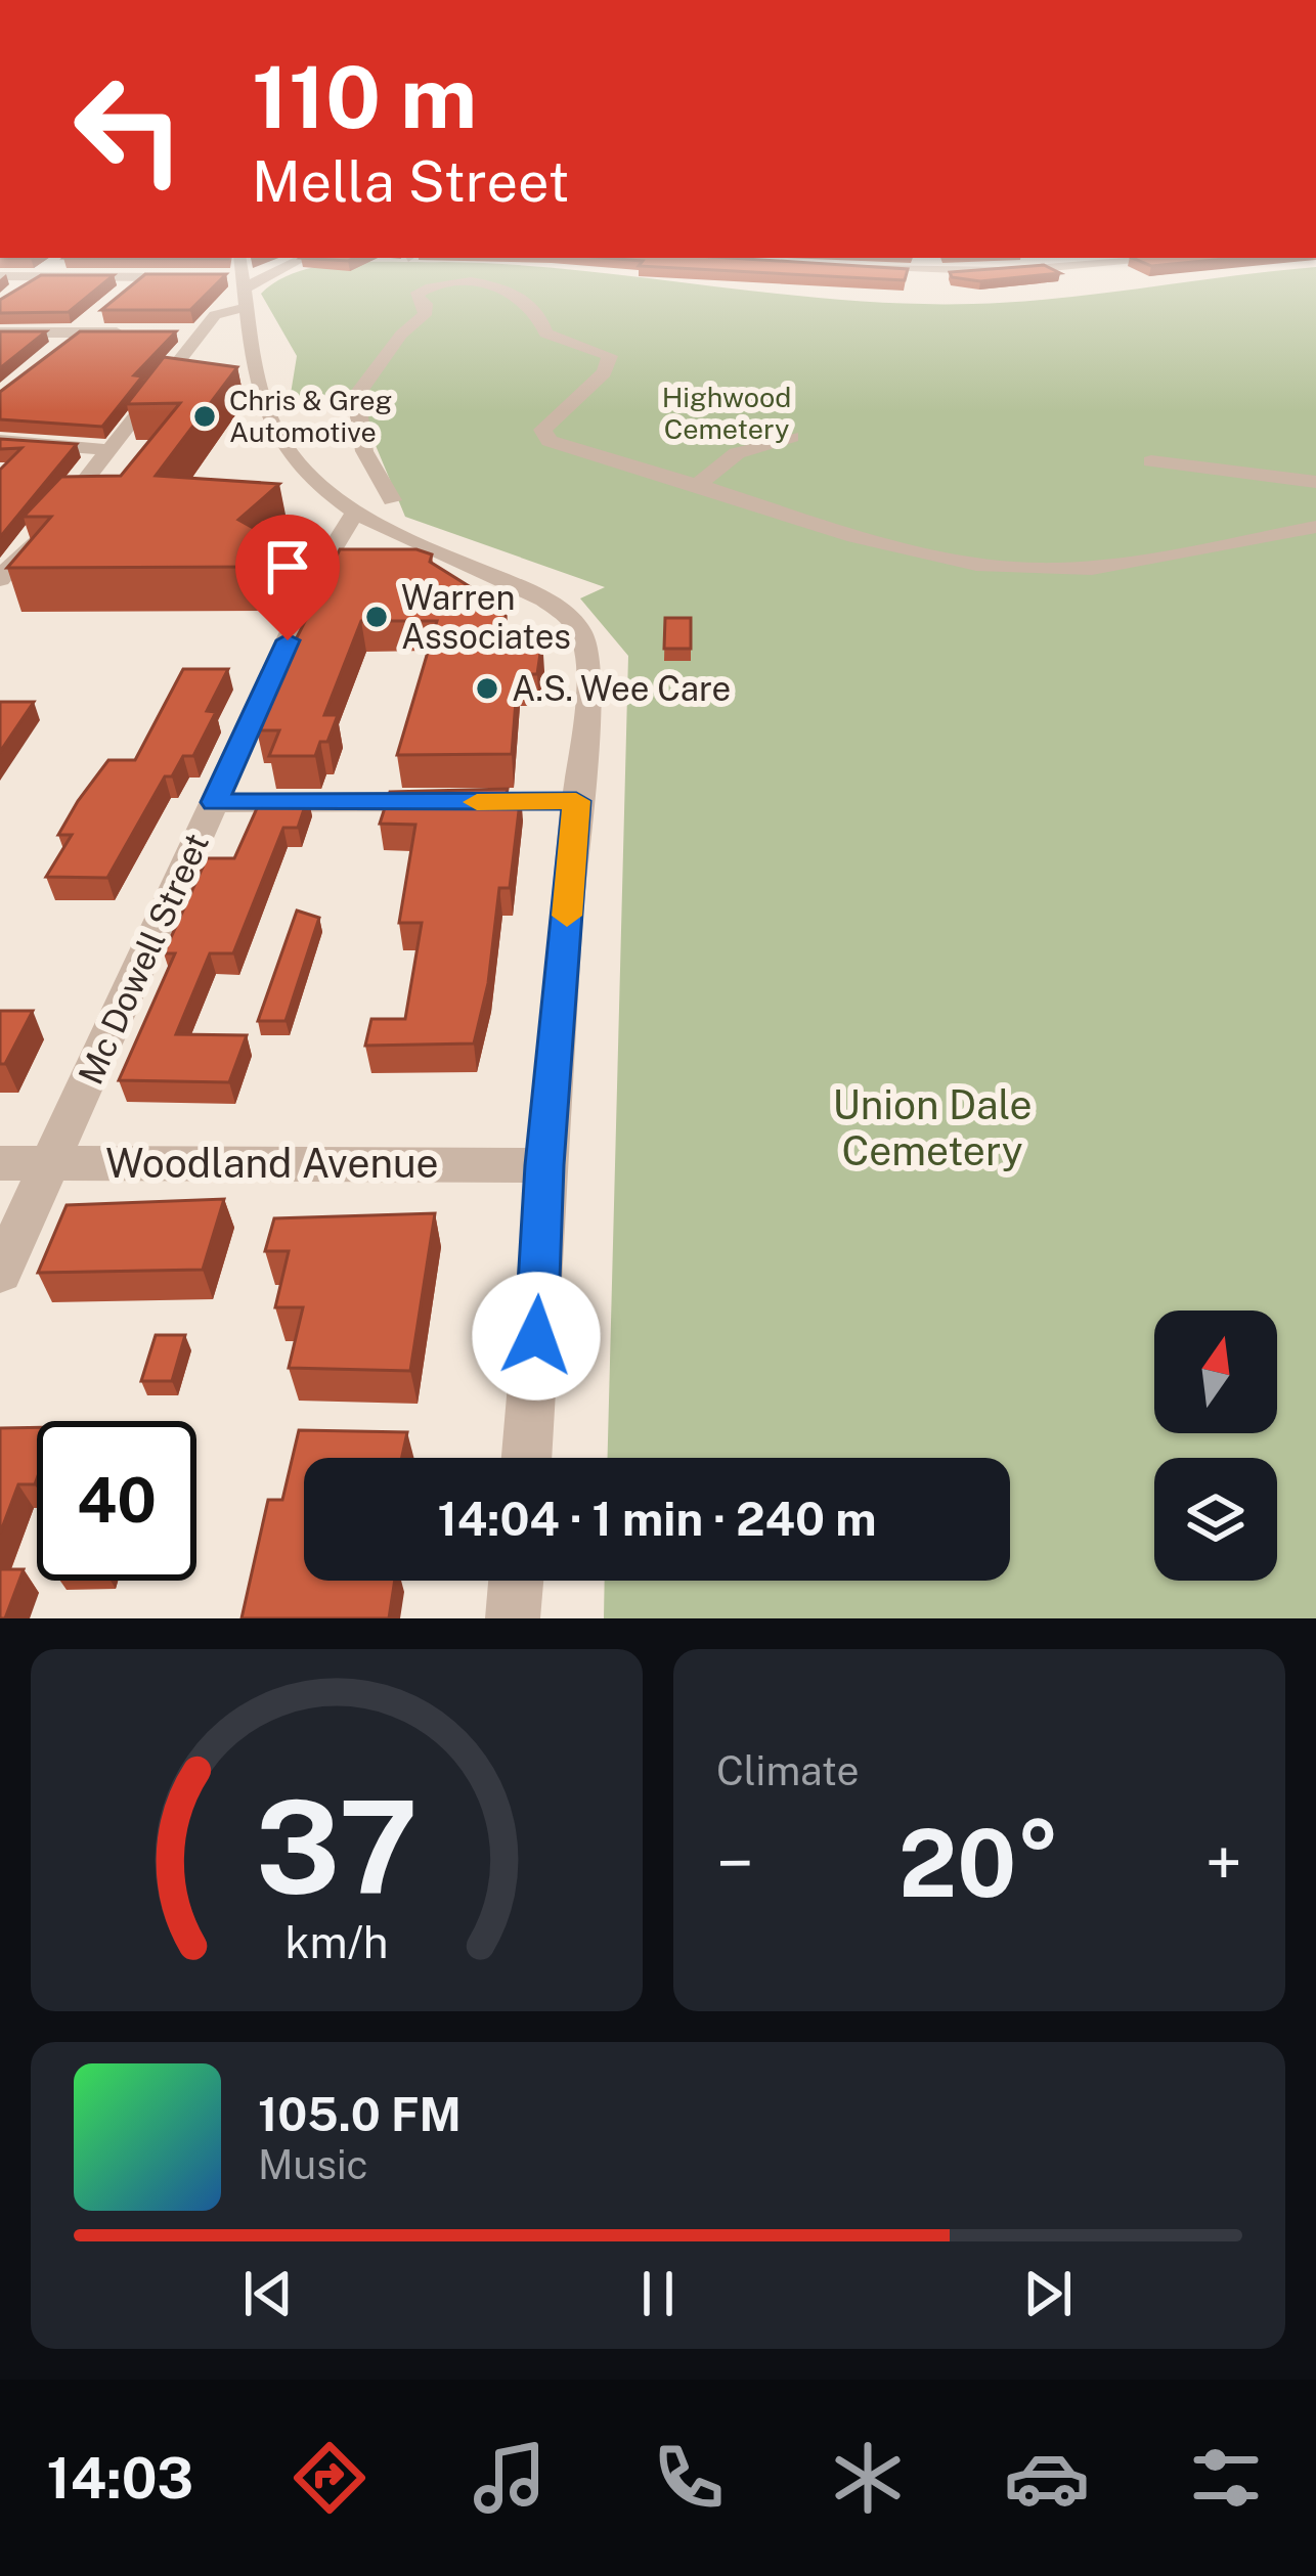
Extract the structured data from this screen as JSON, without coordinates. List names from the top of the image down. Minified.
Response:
{"streets":{"street":["Mc Dowell Street","Woodland Avenue"]},"crossings":[["Mc Dowell Street","Woodland Avenue"]],"parks":["Highwood Cemetery","Union Dale Cemetery"],"places":["Chris & Greg Automotive","Warren Associates","A.S. Wee Care"],"north":"top","page":{"turn":["110 m","Mella Street"],"limit":"40","trip":"14:04 · 1 min · 240 m","tile":"Climate","heat":["−","20°","+"],"song":["105.0 FM","Music"],"tabs":"14:03","gauge":["37","km/h"]}}
